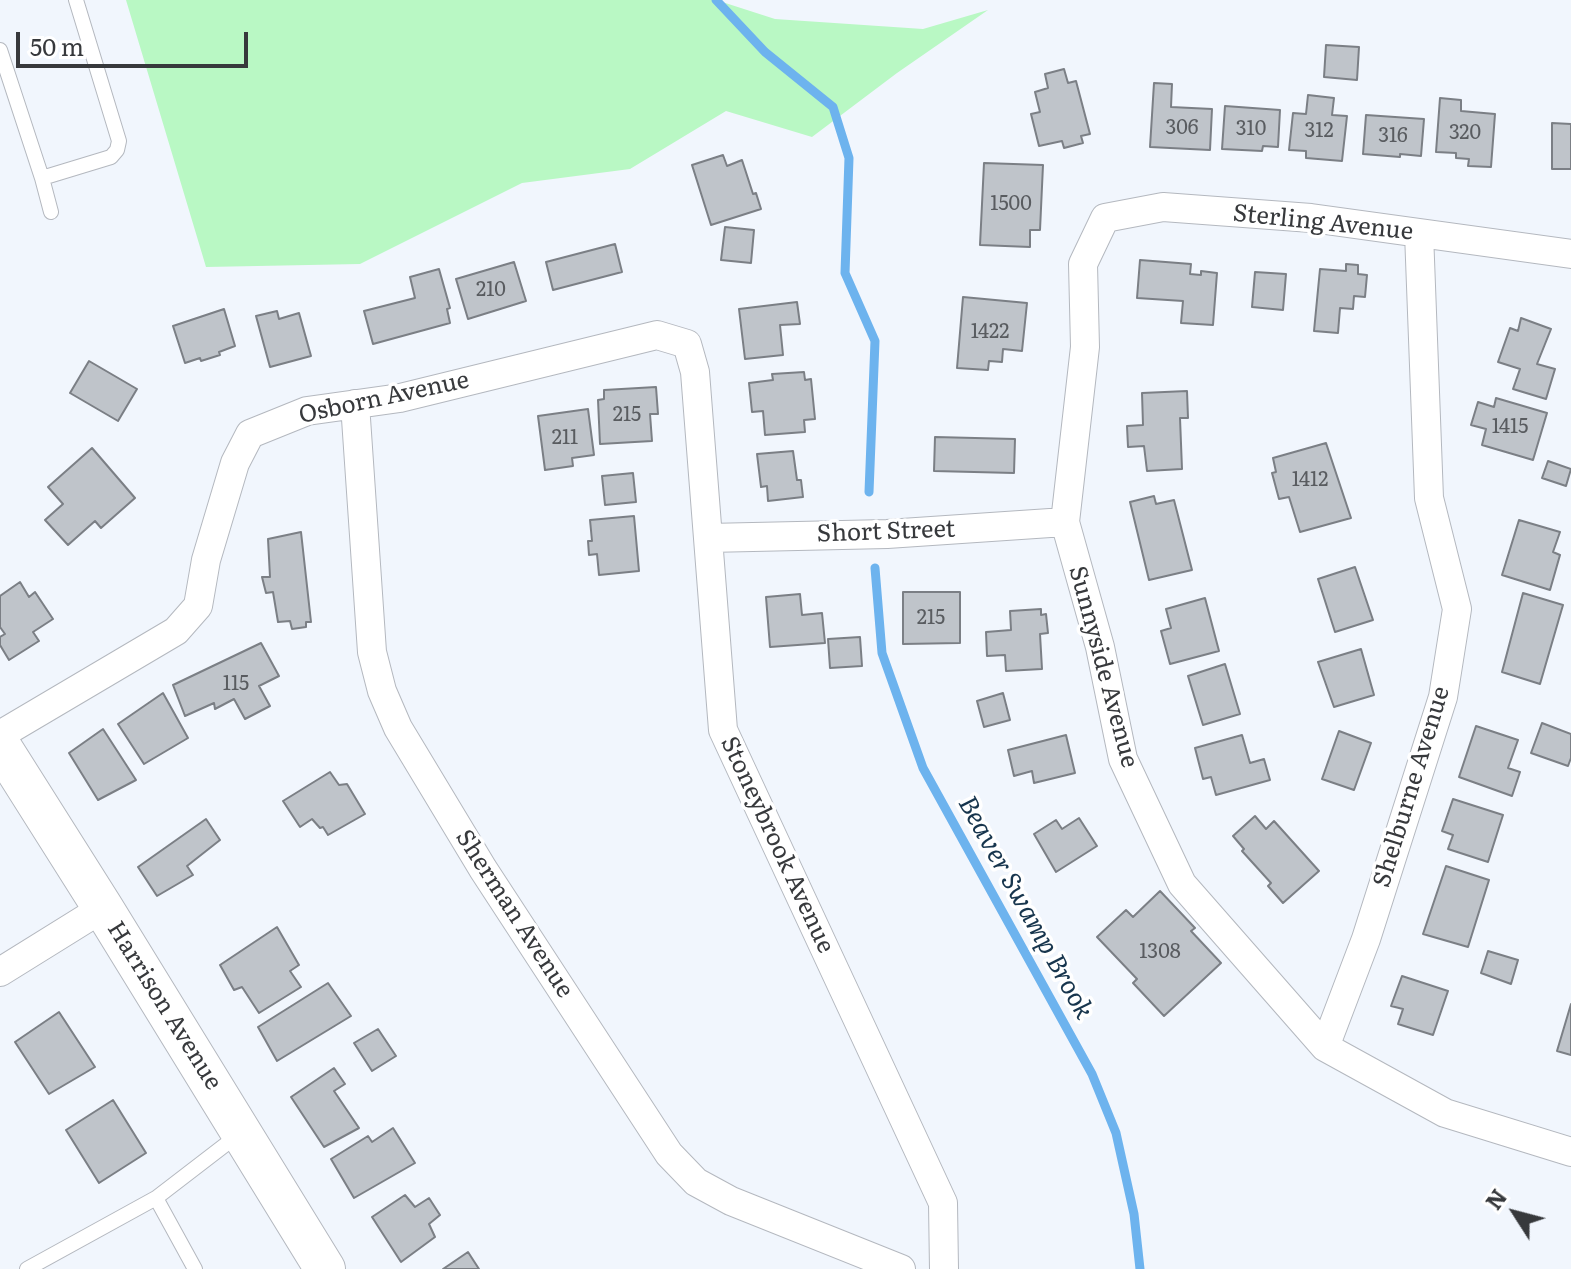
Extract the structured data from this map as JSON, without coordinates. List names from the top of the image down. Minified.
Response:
{"streets":{"main road":["Harrison Avenue"],"street":["Sterling Avenue","Osborn Avenue","Short Street","Sunnyside Avenue","Shelburne Avenue","Stoneybrook Avenue","Sherman Avenue"]},"crossings":[["Sterling Avenue","Sunnyside Avenue"],["Sterling Avenue","Shelburne Avenue"],["Osborn Avenue","Stoneybrook Avenue"],["Osborn Avenue","Sherman Avenue"],["Short Street","Sunnyside Avenue"],["Short Street","Stoneybrook Avenue"],["Sunnyside Avenue","Shelburne Avenue"]],"water":["Beaver Swamp Brook"],"house_numbers":["306","310","312","320","316","1500","210","1422","215","1415","211","1412","215","115","1308"],"scale_bar":"50 m","north":"top left"}
